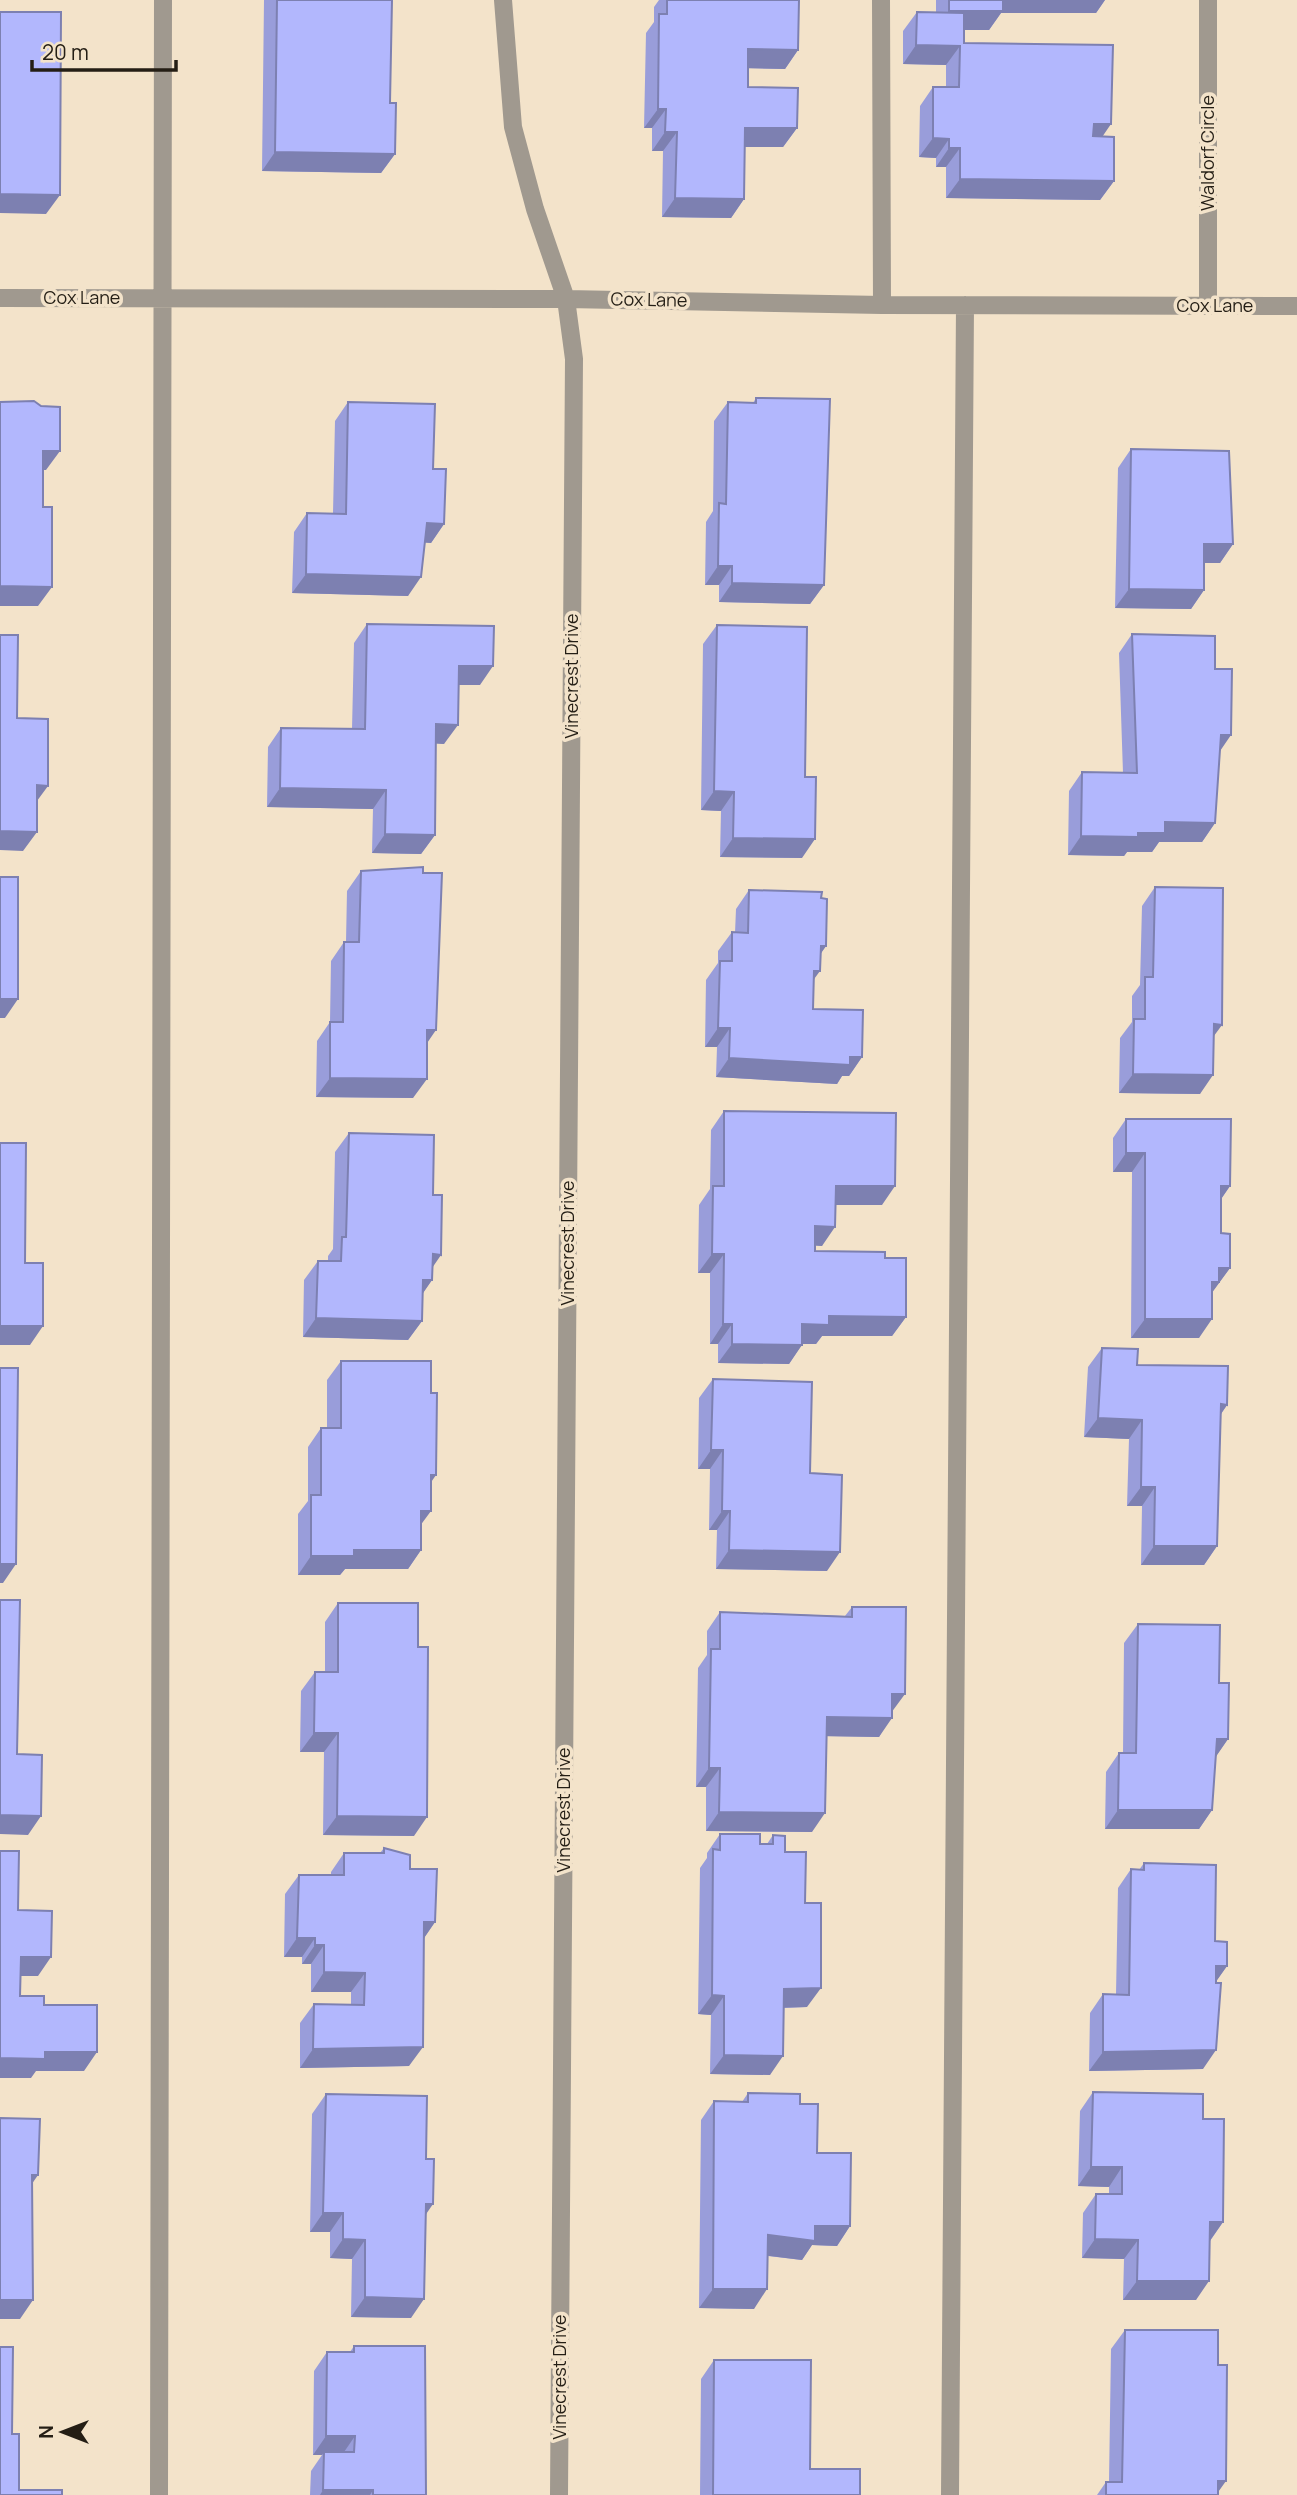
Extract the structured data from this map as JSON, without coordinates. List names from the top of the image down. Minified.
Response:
{"streets":{"street":["Waldorf Circle","Cox Lane","Vinecrest Drive"]},"crossings":[["Waldorf Circle","Cox Lane"],["Cox Lane","Vinecrest Drive"]],"scale_bar":"20 m","north":"left"}
